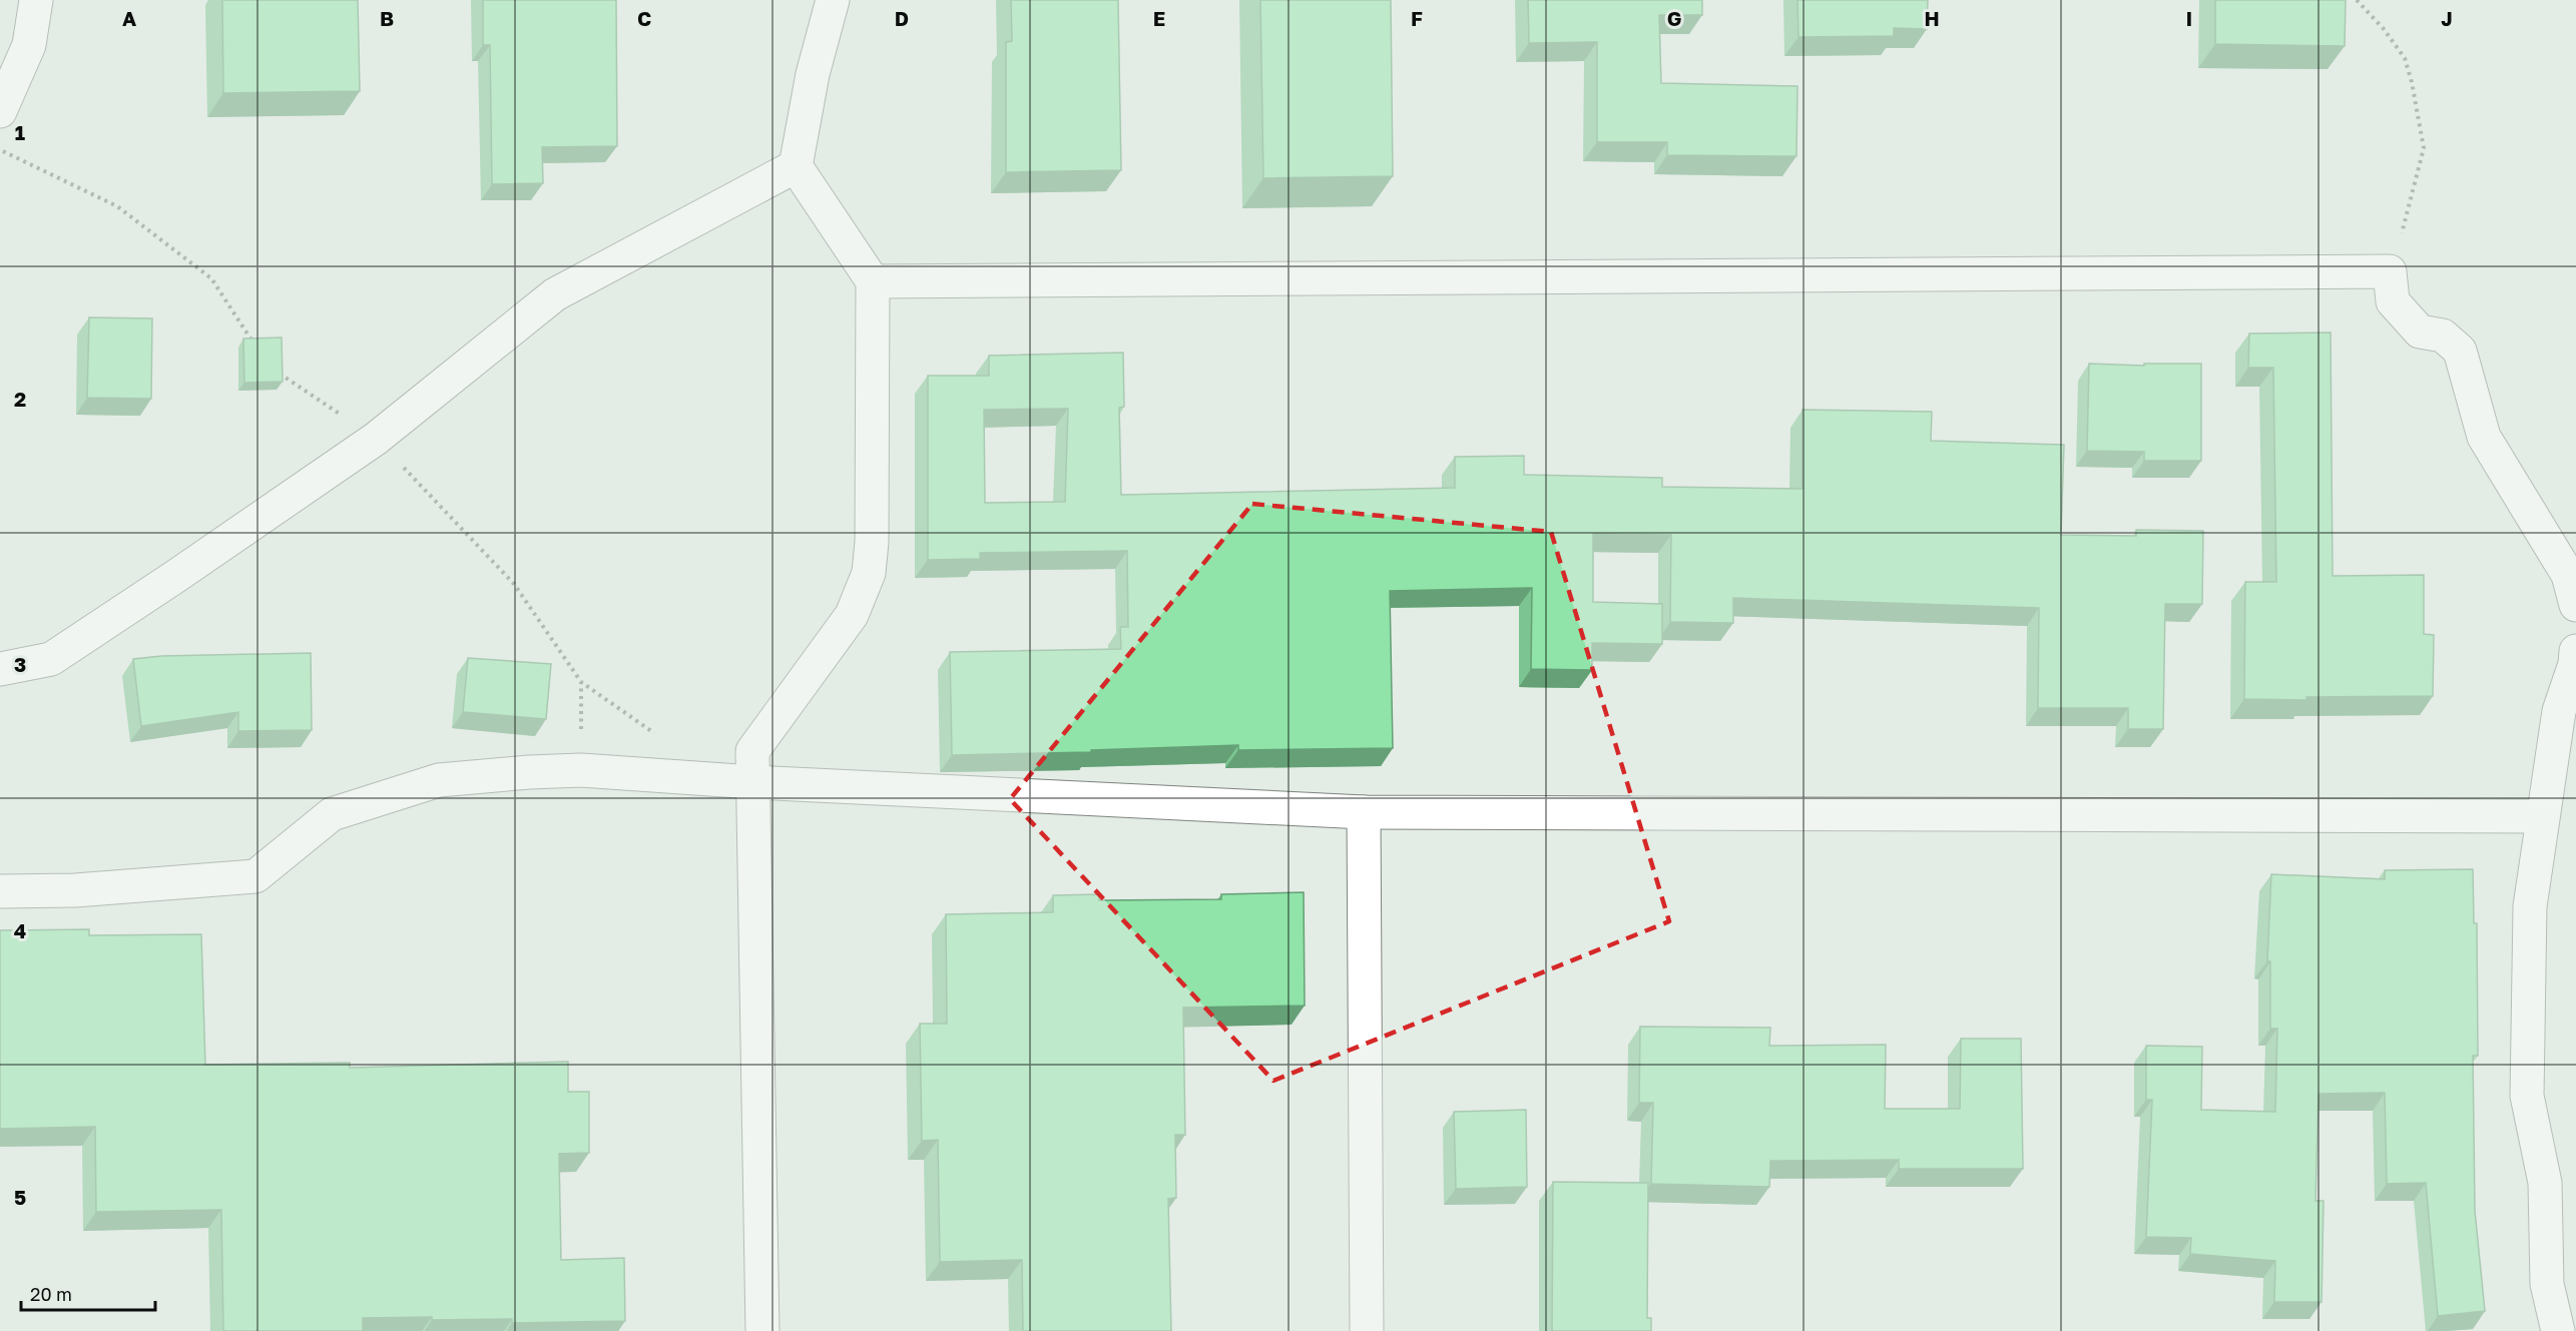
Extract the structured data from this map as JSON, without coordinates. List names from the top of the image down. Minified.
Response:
{"scale_bar":"20 m","grid":{"columns":["A","B","C","D","E","F","G","H","I","J"],"rows":["1","2","3","4","5"]}}
